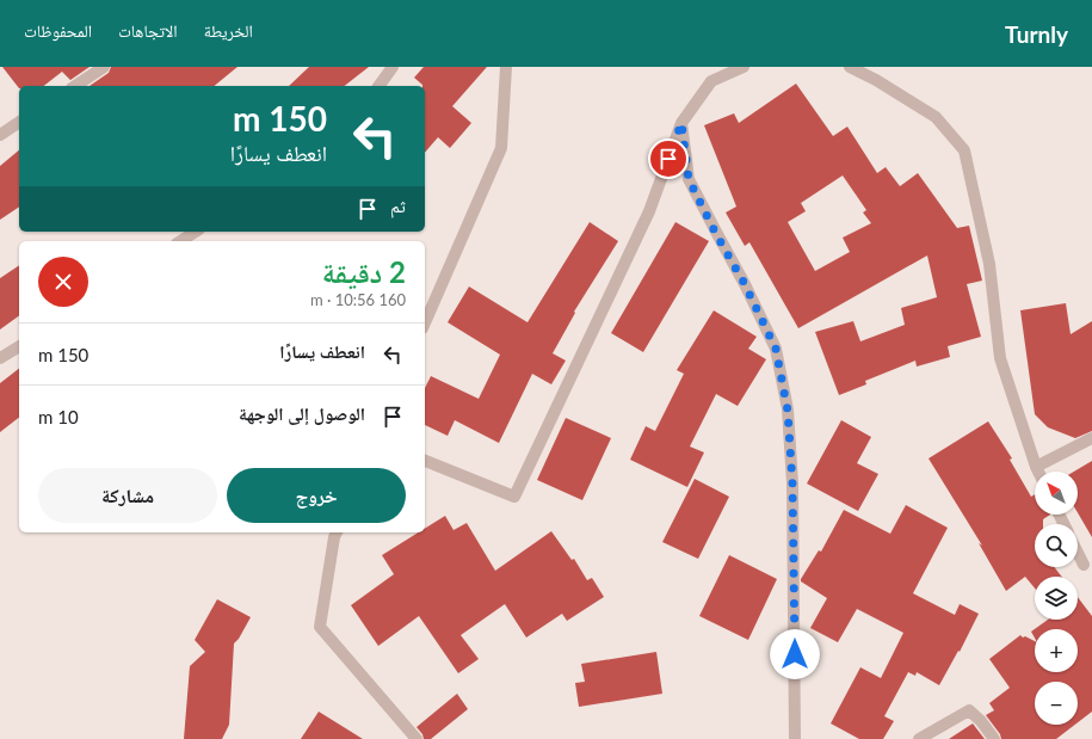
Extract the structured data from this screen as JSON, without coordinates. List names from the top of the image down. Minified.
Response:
{"north":"top left","page":{"header":"Turnly","nav":["الخريطة","الاتجاهات","المحفوظات"],"turn":["150 m","انعطف يسارًا"],"then":"ثم","heading":["2 دقيقة","160 m · 10:56"],"list":[{"name":"انعطف يسارًا","value":"150 m"},{"name":"الوصول إلى الوجهة","value":"10 m"}],"buttons":["خروج","مشاركة"],"map_buttons":["+","−"]}}
